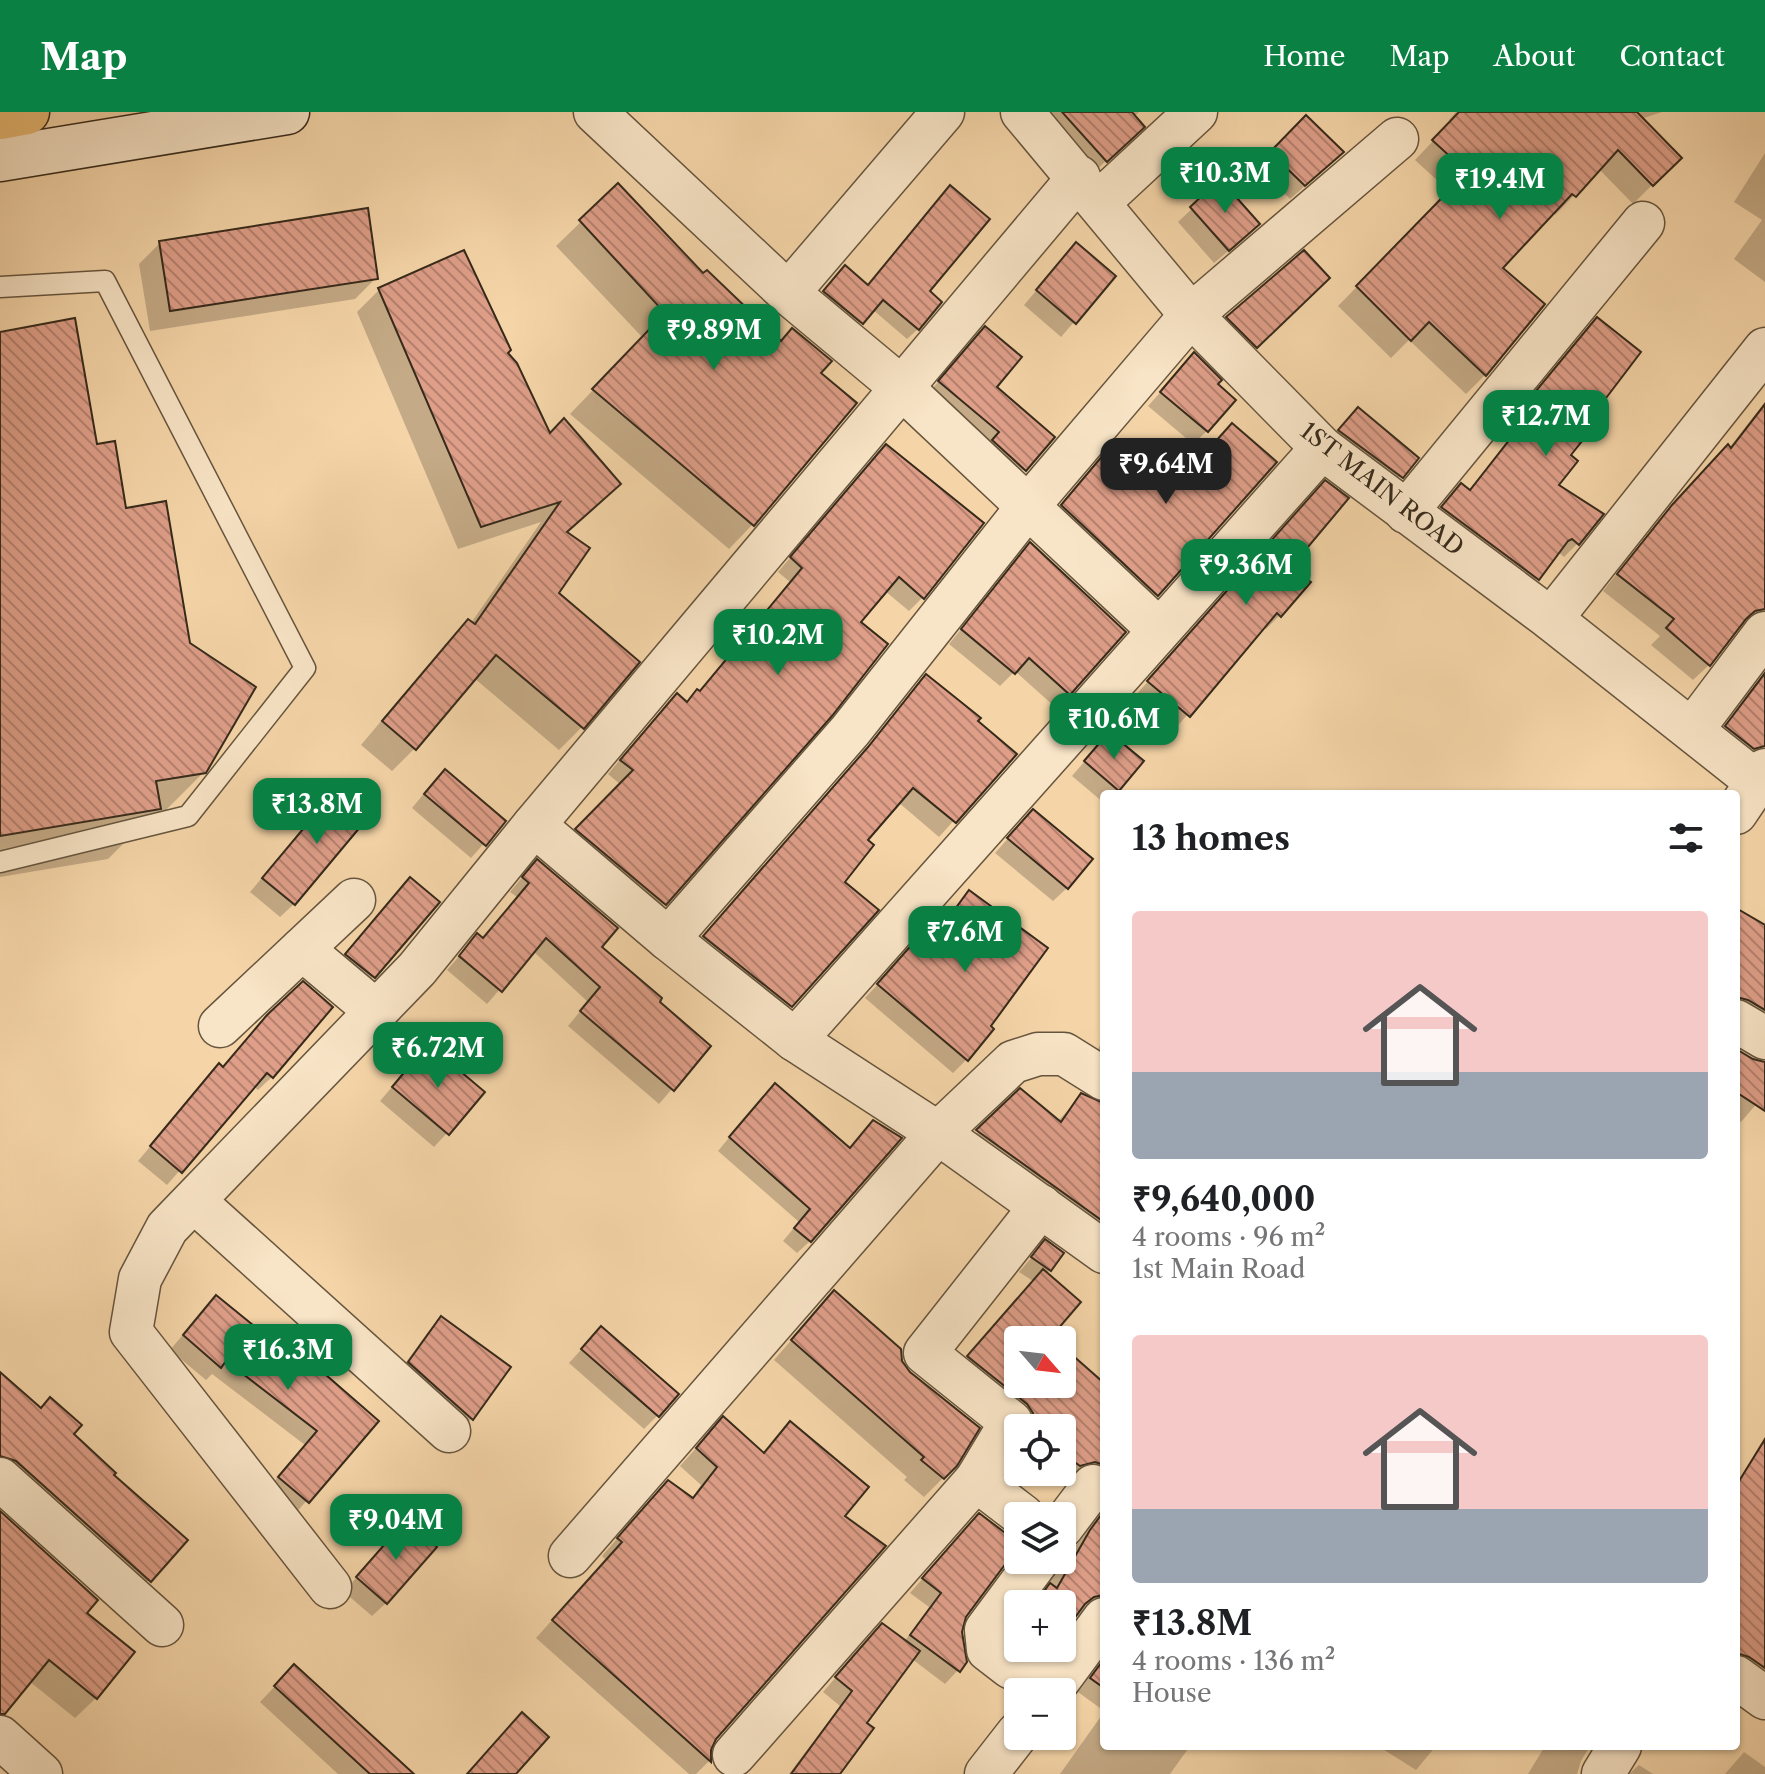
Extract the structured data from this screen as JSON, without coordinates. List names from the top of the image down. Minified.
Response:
{"streets":{"street":["1ST MAIN ROAD"]},"north":"bottom right","page":{"header":"Map","nav":["Home","Map","About","Contact"],"price":["₹10.3M","₹19.4M","₹9.89M","₹12.7M","₹9.64M","₹9.36M","₹10.2M","₹10.6M","₹13.8M","₹7.6M","₹6.72M","₹16.3M","₹9.04M"],"heading":"13 homes","list":[{"name":"₹9,640,000","note":"4 rooms · 96 m² · 1st Main Road"},{"name":"₹13.8M","note":"4 rooms · 136 m² · House"}],"map_buttons":["+","−"]}}
